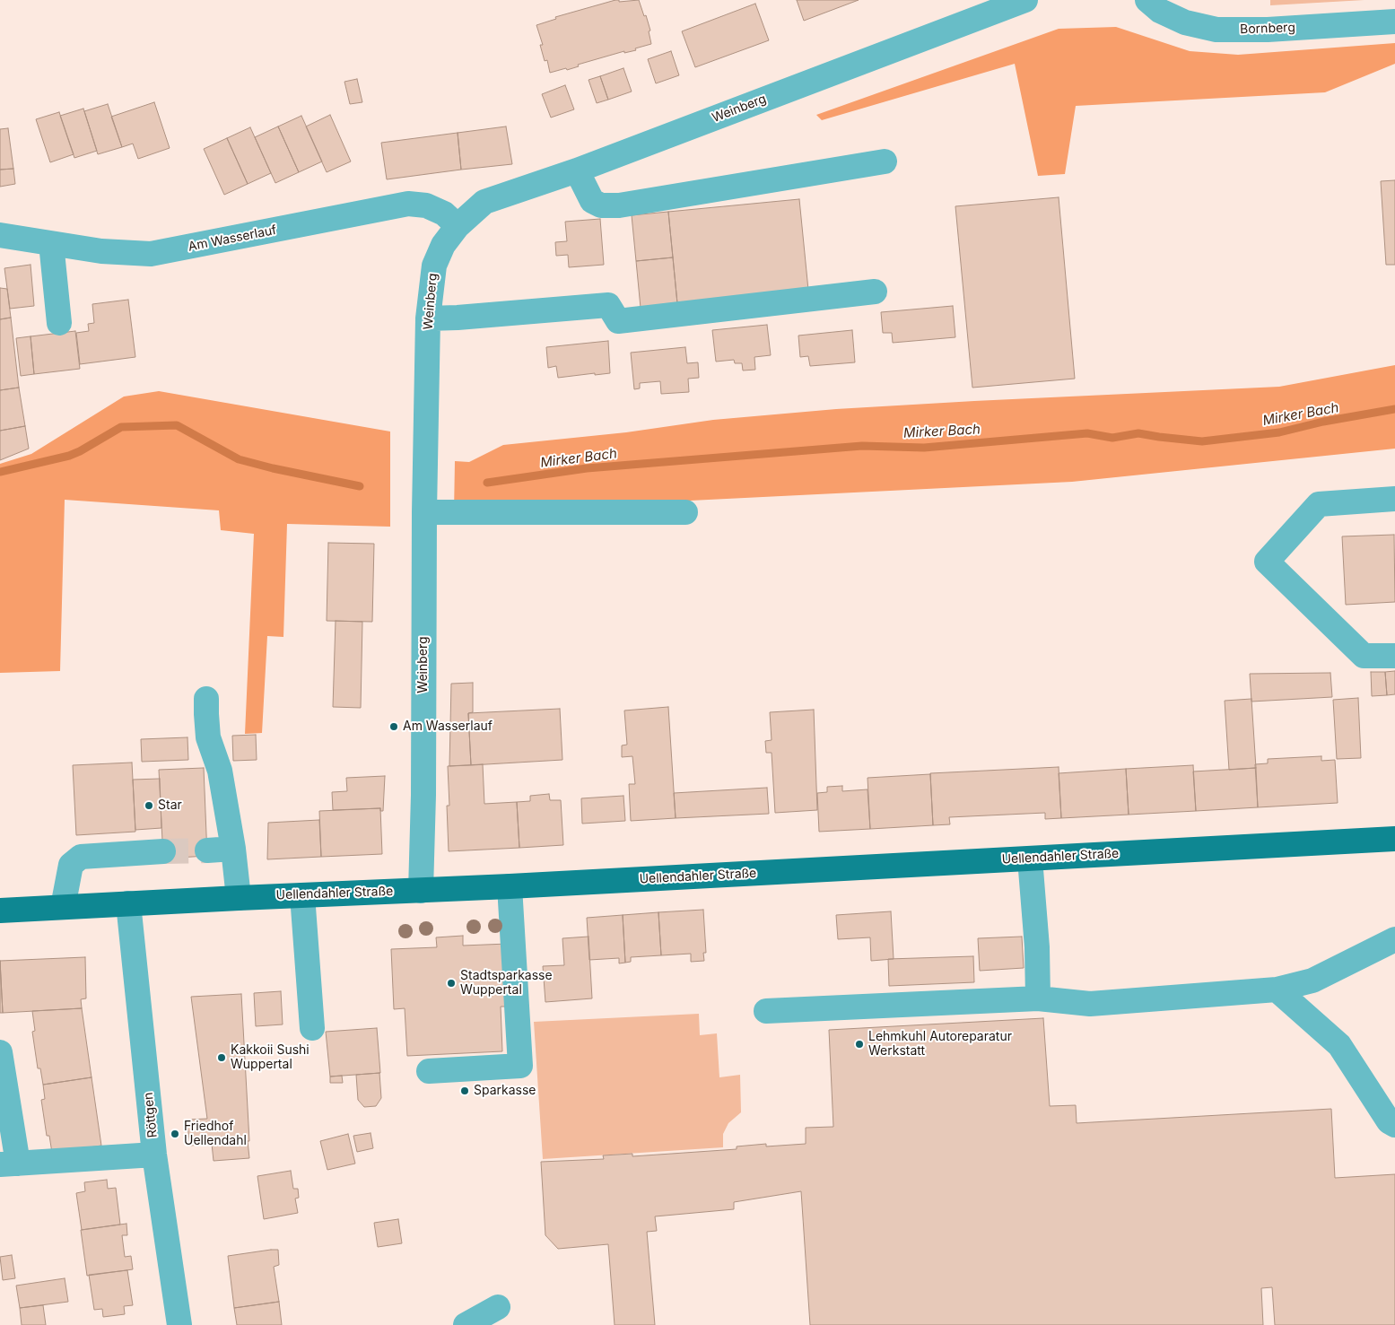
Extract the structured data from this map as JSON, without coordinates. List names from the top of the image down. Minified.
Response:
{"streets":{"main road":["Uellendahler Straße"],"street":["Bornberg","Weinberg","Am Wasserlauf","Röttgen"]},"crossings":[["Weinberg","Am Wasserlauf"],["Weinberg","Uellendahler Straße"],["Uellendahler Straße","Röttgen"]],"water":["Mirker Bach"],"places":["Am Wasserlauf","Star","Stadtsparkasse Wuppertal","Lehmkuhl Autoreparatur Werkstatt","Kakkoii Sushi Wuppertal","Sparkasse","Friedhof Uellendahl"]}
